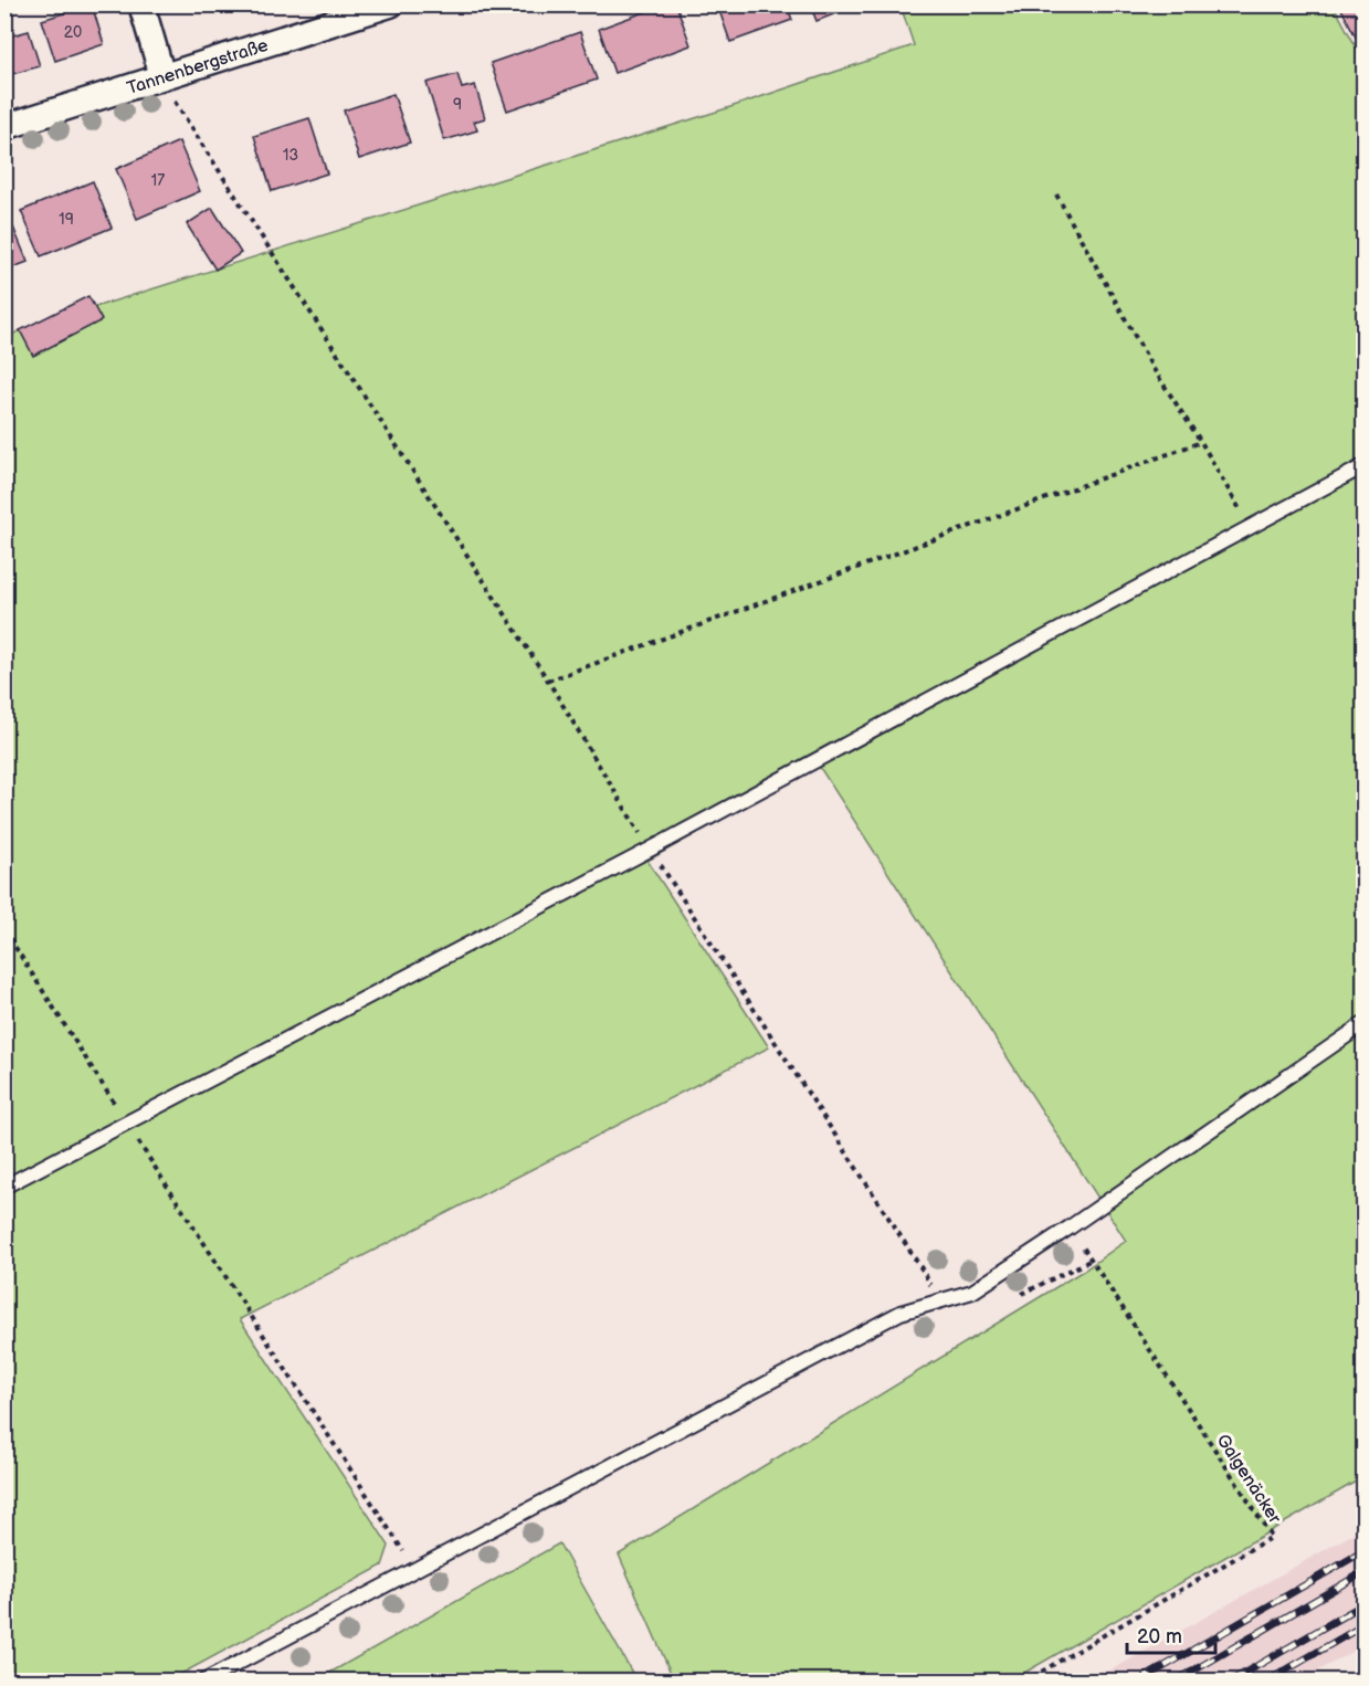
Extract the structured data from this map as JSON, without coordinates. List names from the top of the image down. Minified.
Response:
{"streets":{"street":["Tannenbergstraße"],"path":["Galgenäcker"]},"house_numbers":["20","9","13","17","19"],"scale_bar":"20 m"}
